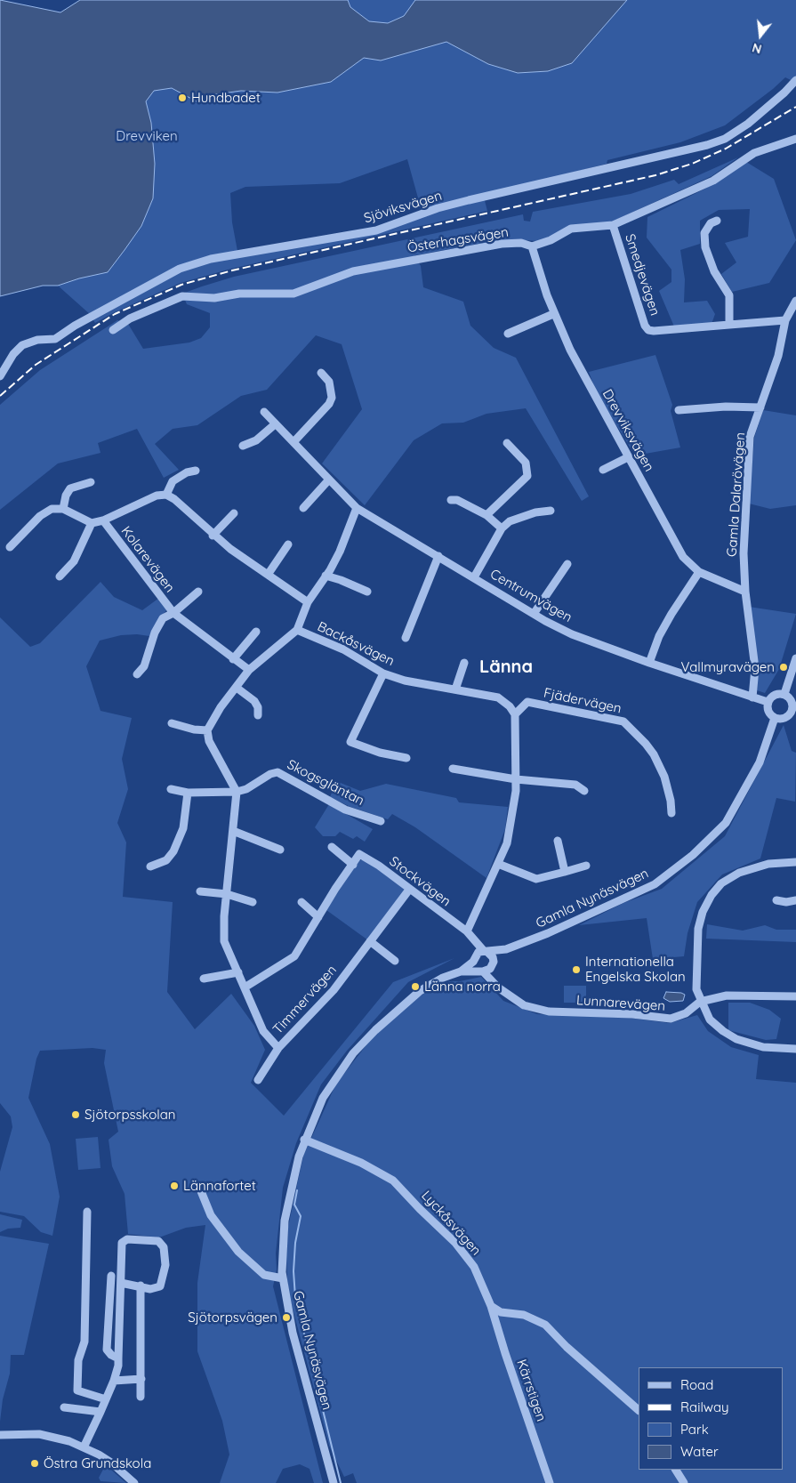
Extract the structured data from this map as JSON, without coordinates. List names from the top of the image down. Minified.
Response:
{"streets":{"street":["Sjöviksvägen","Österhagsvägen","Smedjevägen","Drevviksvägen","Gamla Dalarövägen","Kolarevägen","Centrumvägen","Backåsvägen","Fjädervägen","Skogsgläntan","Stockvägen","Gamla Nynäsvägen","Timmervägen","Lunnarevägen","Lyckåsvägen","Kärrstigen"]},"crossings":[["Österhagsvägen","Smedjevägen"],["Österhagsvägen","Drevviksvägen"],["Smedjevägen","Gamla Dalarövägen"],["Drevviksvägen","Gamla Dalarövägen"],["Gamla Dalarövägen","Centrumvägen"],["Centrumvägen","Gamla Nynäsvägen"],["Backåsvägen","Fjädervägen"],["Skogsgläntan","Timmervägen"],["Stockvägen","Gamla Nynäsvägen"],["Stockvägen","Timmervägen"],["Gamla Nynäsvägen","Lunnarevägen"],["Gamla Nynäsvägen","Lyckåsvägen"],["Lyckåsvägen","Kärrstigen"]],"districts":["Länna"],"parks":["Drevviken"],"places":["Hundbadet","Vallmyravägen","Internationella Engelska Skolan","Länna norra","Sjötorpsskolan","Lännafortet","Sjötorpsvägen","Östra Grundskola"],"legend":["Road","Railway","Park","Water"],"north":"bottom"}
